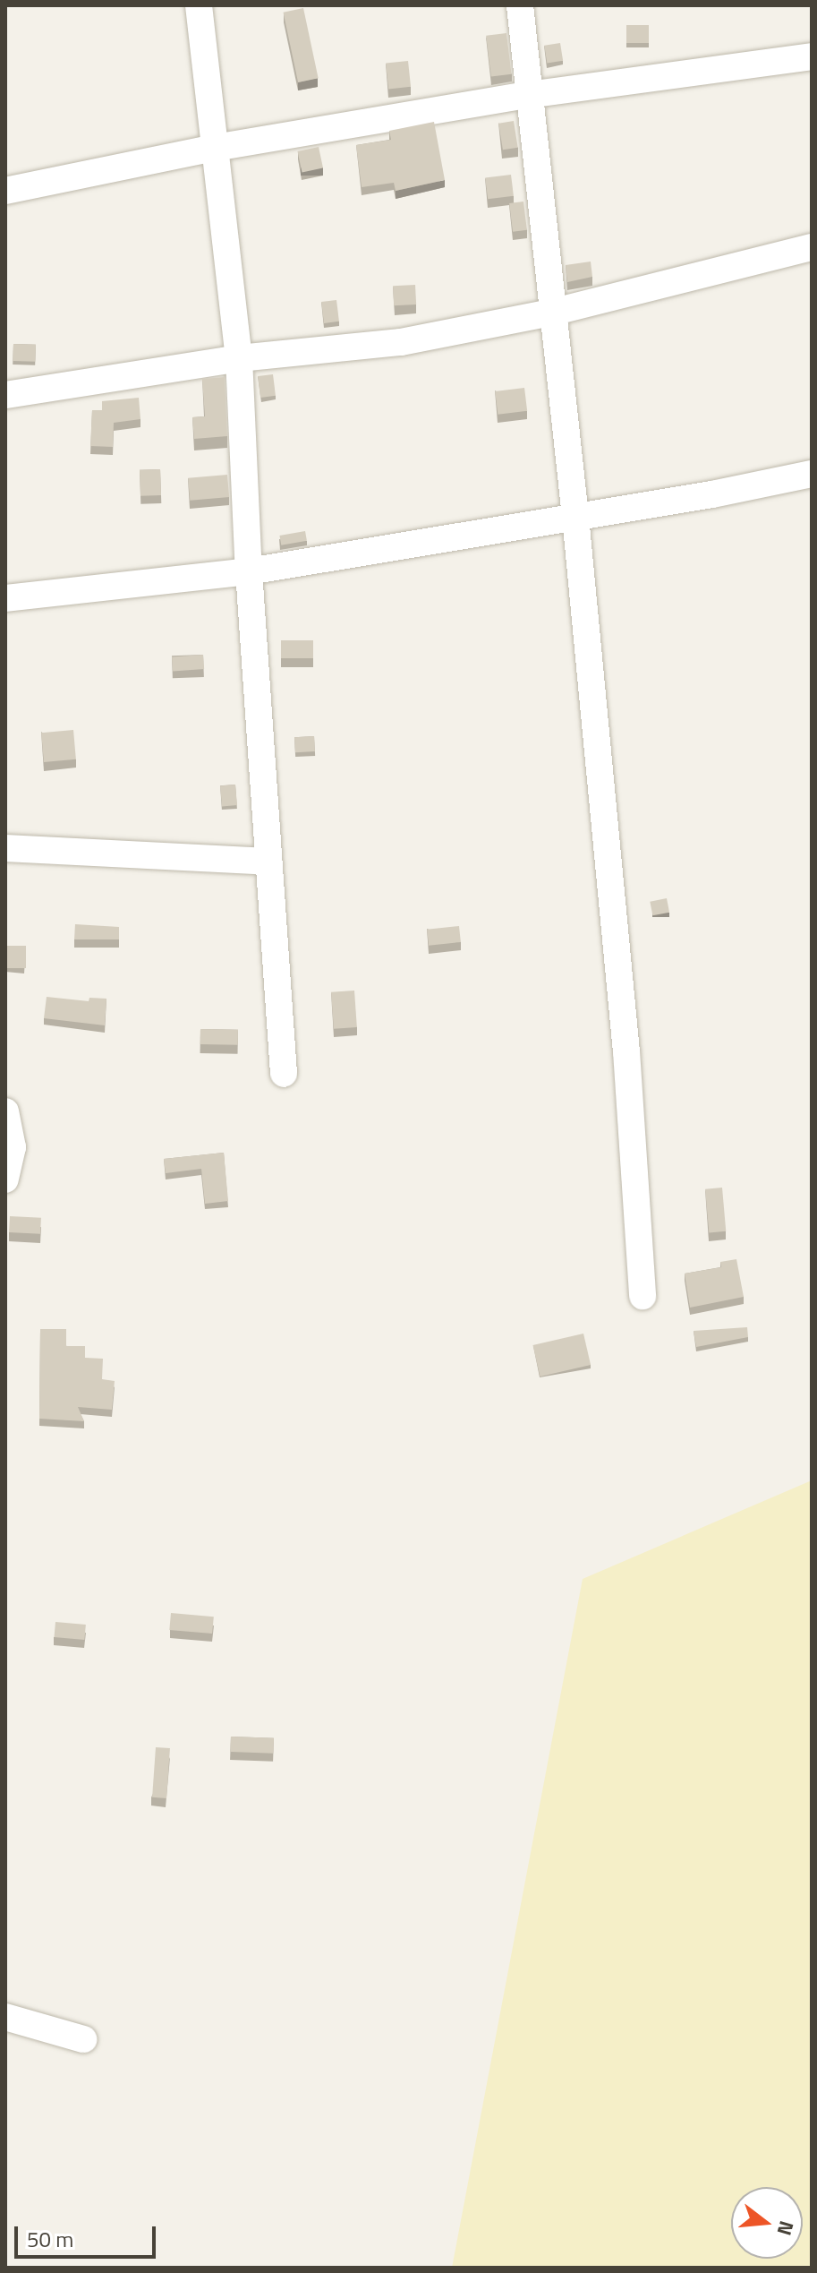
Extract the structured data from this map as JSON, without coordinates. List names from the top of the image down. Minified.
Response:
{"scale_bar":"50 m","north":"right"}
